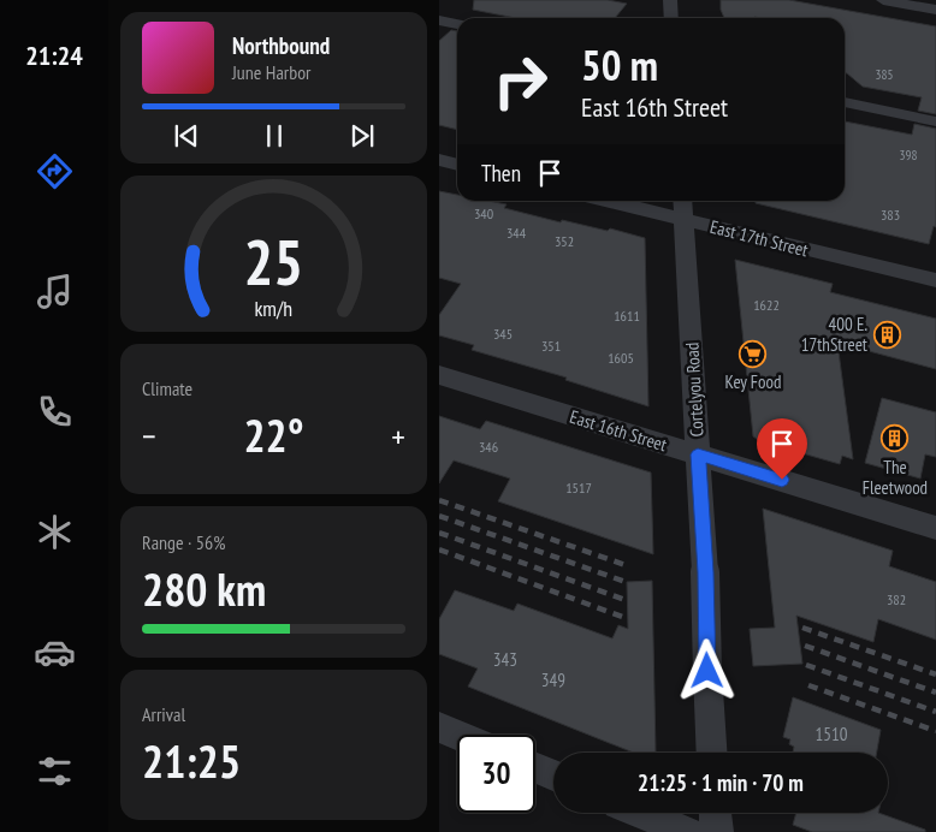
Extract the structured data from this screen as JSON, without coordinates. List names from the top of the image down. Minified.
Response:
{"streets":{"street":["East 17th Street","Cortelyou Road","East 16th Street"]},"crossings":[["East 17th Street","Cortelyou Road"],["Cortelyou Road","East 16th Street"]],"places":{"building":["400 E. 17thStreet","The Fleetwood"],"supermarket":["Key Food"]},"house_numbers":["385","398","340","383","344","352","1622","1611","345","351","1605","346","1517","382","343","349","1510"],"page":{"tabs":"21:24","turn":["50 m","East 16th Street"],"song":["Northbound","June Harbor"],"then":"Then","tile":["Climate",["Range · 56%","280 km"],["Arrival","21:25"]],"heat":["−","22°","+"],"limit":"30","trip":"21:25 · 1 min · 70 m","gauge":["25","km/h"]}}
